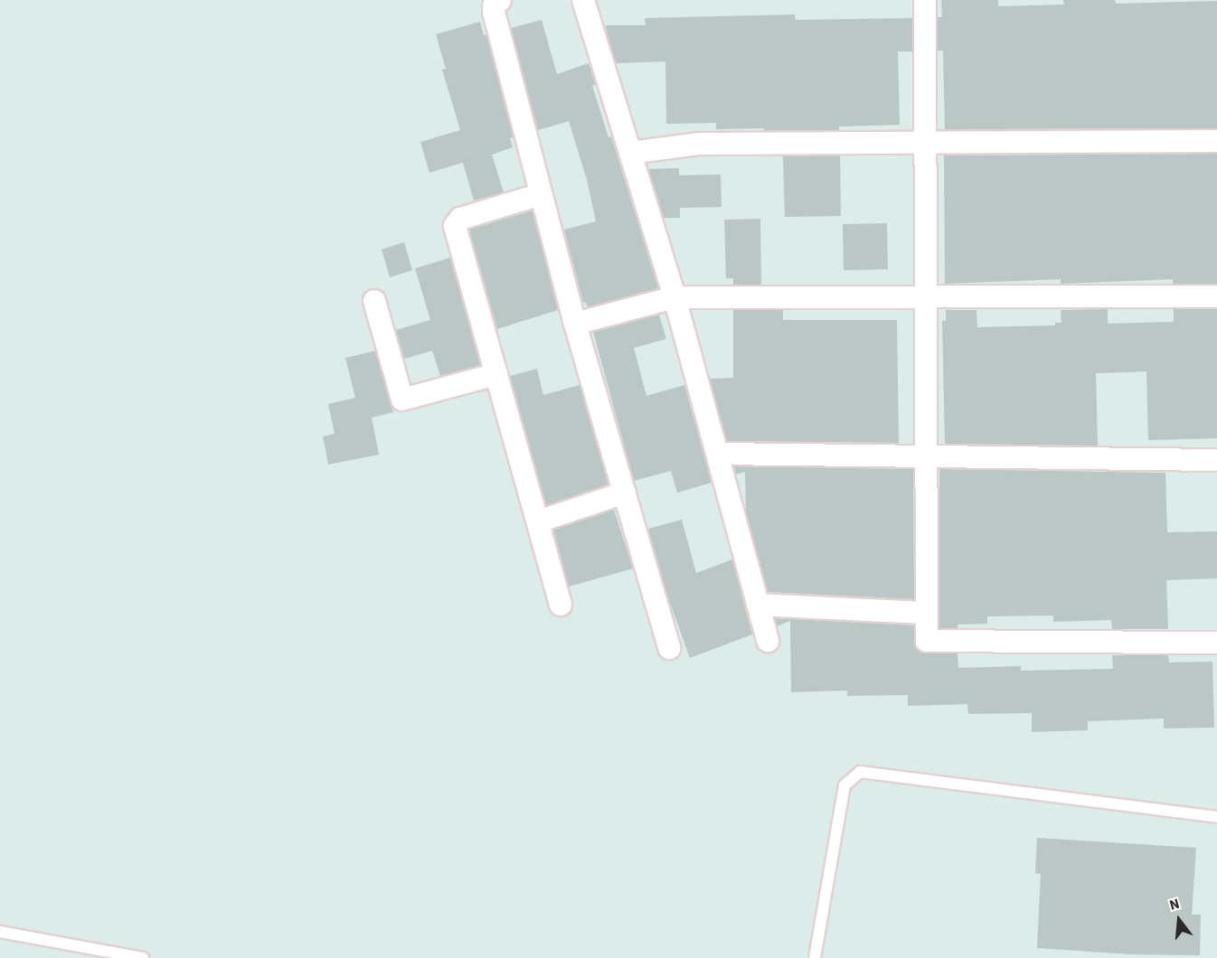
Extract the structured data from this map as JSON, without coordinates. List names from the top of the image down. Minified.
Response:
{"north":"top"}
